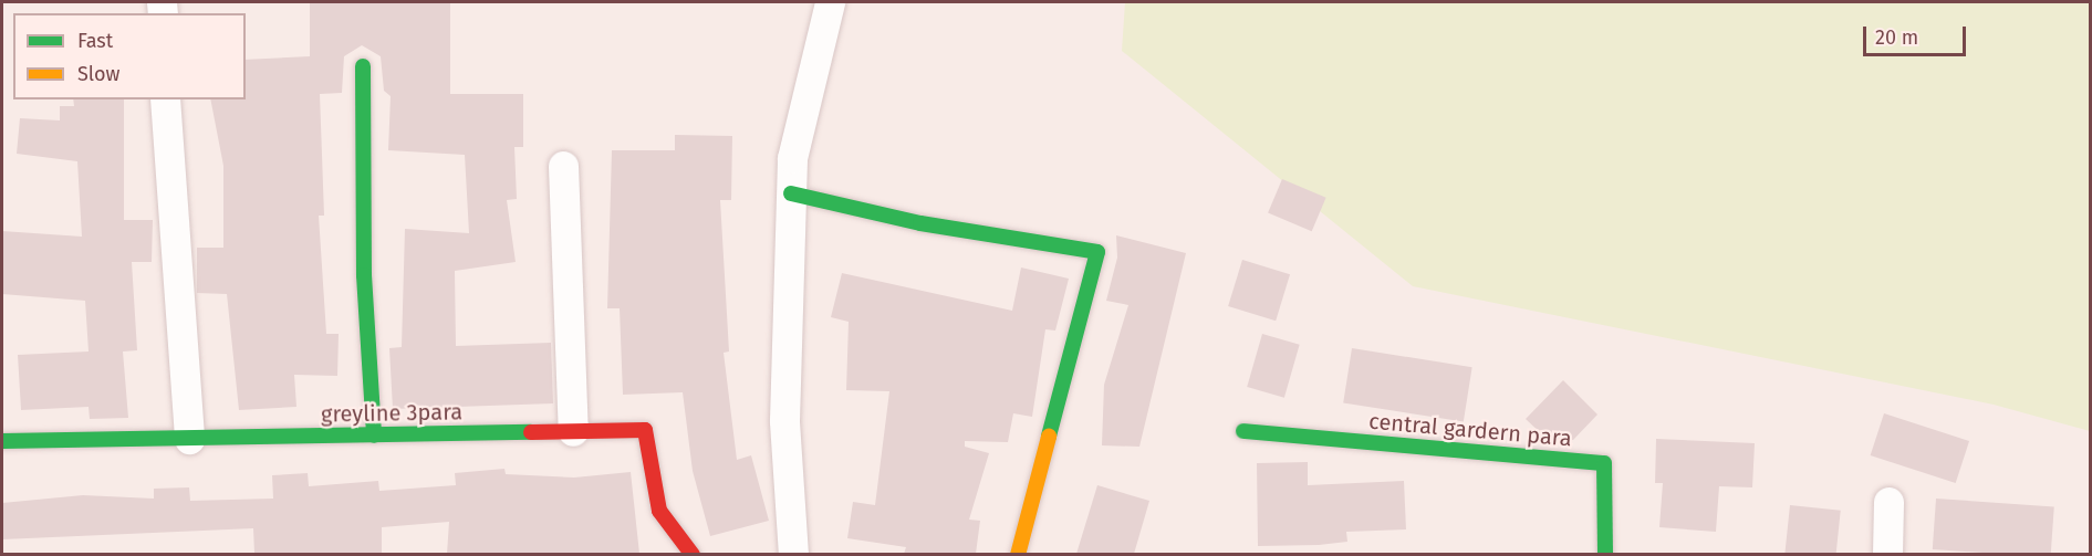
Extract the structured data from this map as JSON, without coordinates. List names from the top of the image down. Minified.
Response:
{"streets":{"street":["greyline 3para","central gardern para"]},"legend":["Fast","Slow"],"scale_bar":"20 m"}
